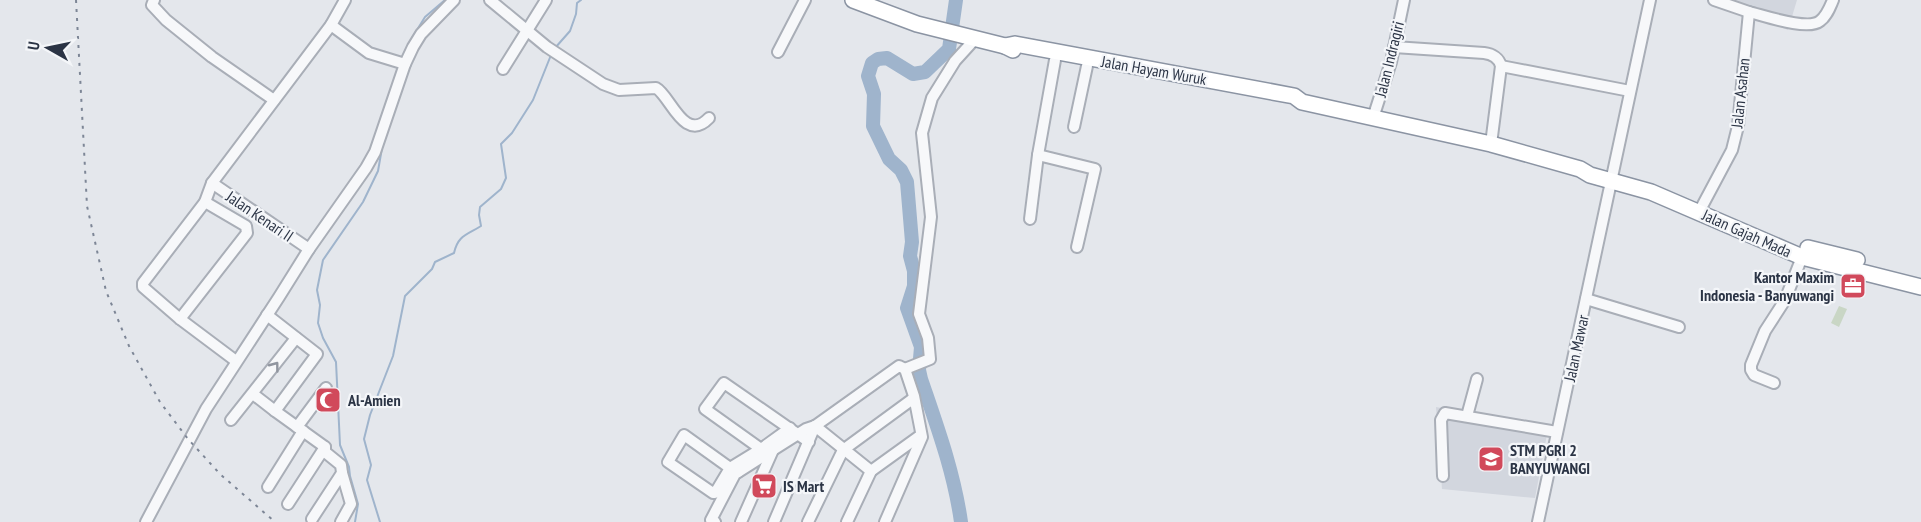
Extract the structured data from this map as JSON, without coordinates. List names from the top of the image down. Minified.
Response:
{"streets":{"highway":["Jalan Hayam Wuruk","Jalan Gajah Mada"],"street":["Jalan Indragiri","Jalan Asahan","Jalan Kenari II","Jalan Mawar"]},"crossings":[["Jalan Indragiri","Jalan Hayam Wuruk"],["Jalan Hayam Wuruk","Jalan Gajah Mada"],["Jalan Hayam Wuruk","Jalan Mawar"],["Jalan Asahan","Jalan Gajah Mada"],["Jalan Gajah Mada","Jalan Mawar"]],"places":{"office":["Kantor Maxim Indonesia - Banyuwangi"],"mosque":["Al-Amien"],"school or university":["STM PGRI 2 BANYUWANGI"],"supermarket":["IS Mart"]},"north":"left"}
